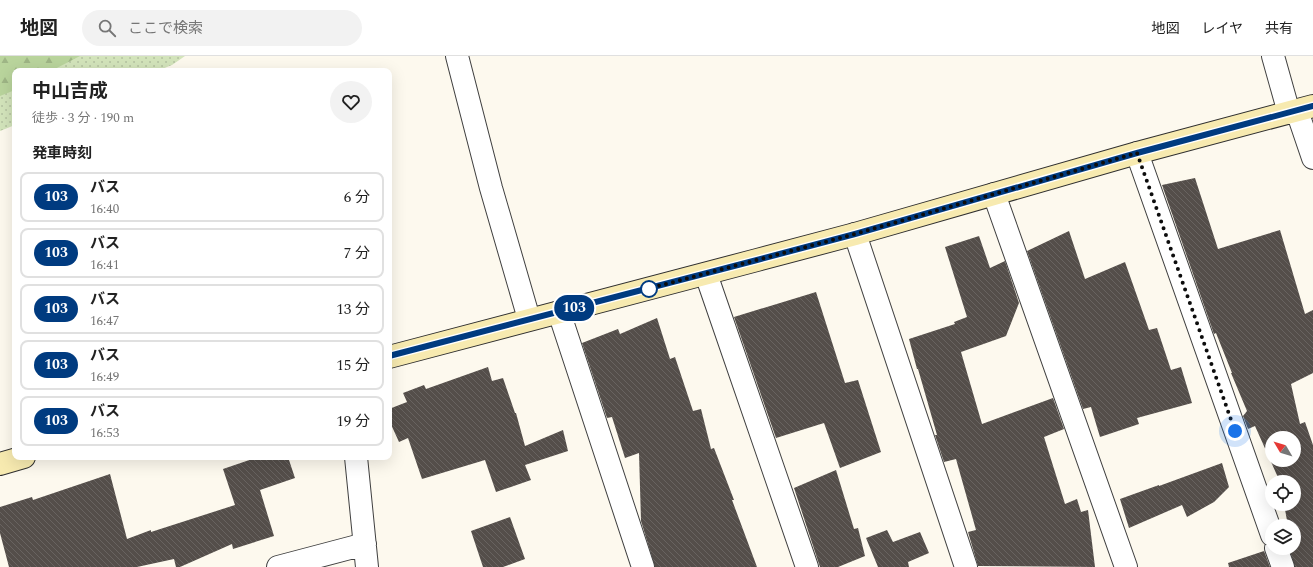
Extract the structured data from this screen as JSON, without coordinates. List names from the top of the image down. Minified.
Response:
{"lines":["bus line 103"],"north":"top left","page":{"header":"地図","search":"ここで検索","nav":["地図","レイヤ","共有"],"on_map":"103","heading":[["中山吉成","徒歩 · 3 分 · 190 m"],"発車時刻"],"list":[{"mark":"103","name":"バス","note":"16:40","value":"6 分"},{"mark":"103","name":"バス","note":"16:41","value":"7 分"},{"mark":"103","name":"バス","note":"16:47","value":"13 分"},{"mark":"103","name":"バス","note":"16:49","value":"15 分"},{"mark":"103","name":"バス","note":"16:53","value":"19 分"}]}}
